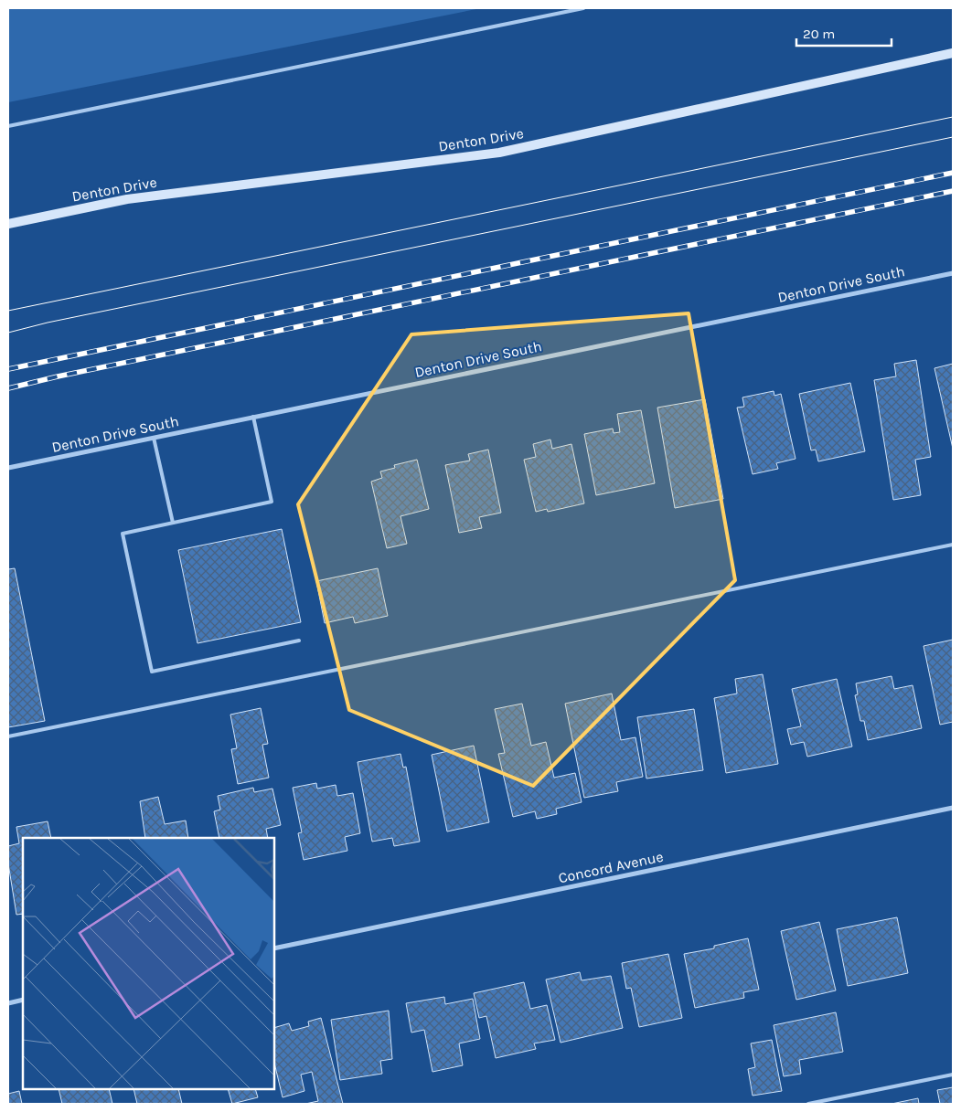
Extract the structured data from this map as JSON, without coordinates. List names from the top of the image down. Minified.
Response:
{"streets":{"main road":["Denton Drive"],"street":["Denton Drive South","Concord Avenue"]},"scale_bar":"20 m"}
